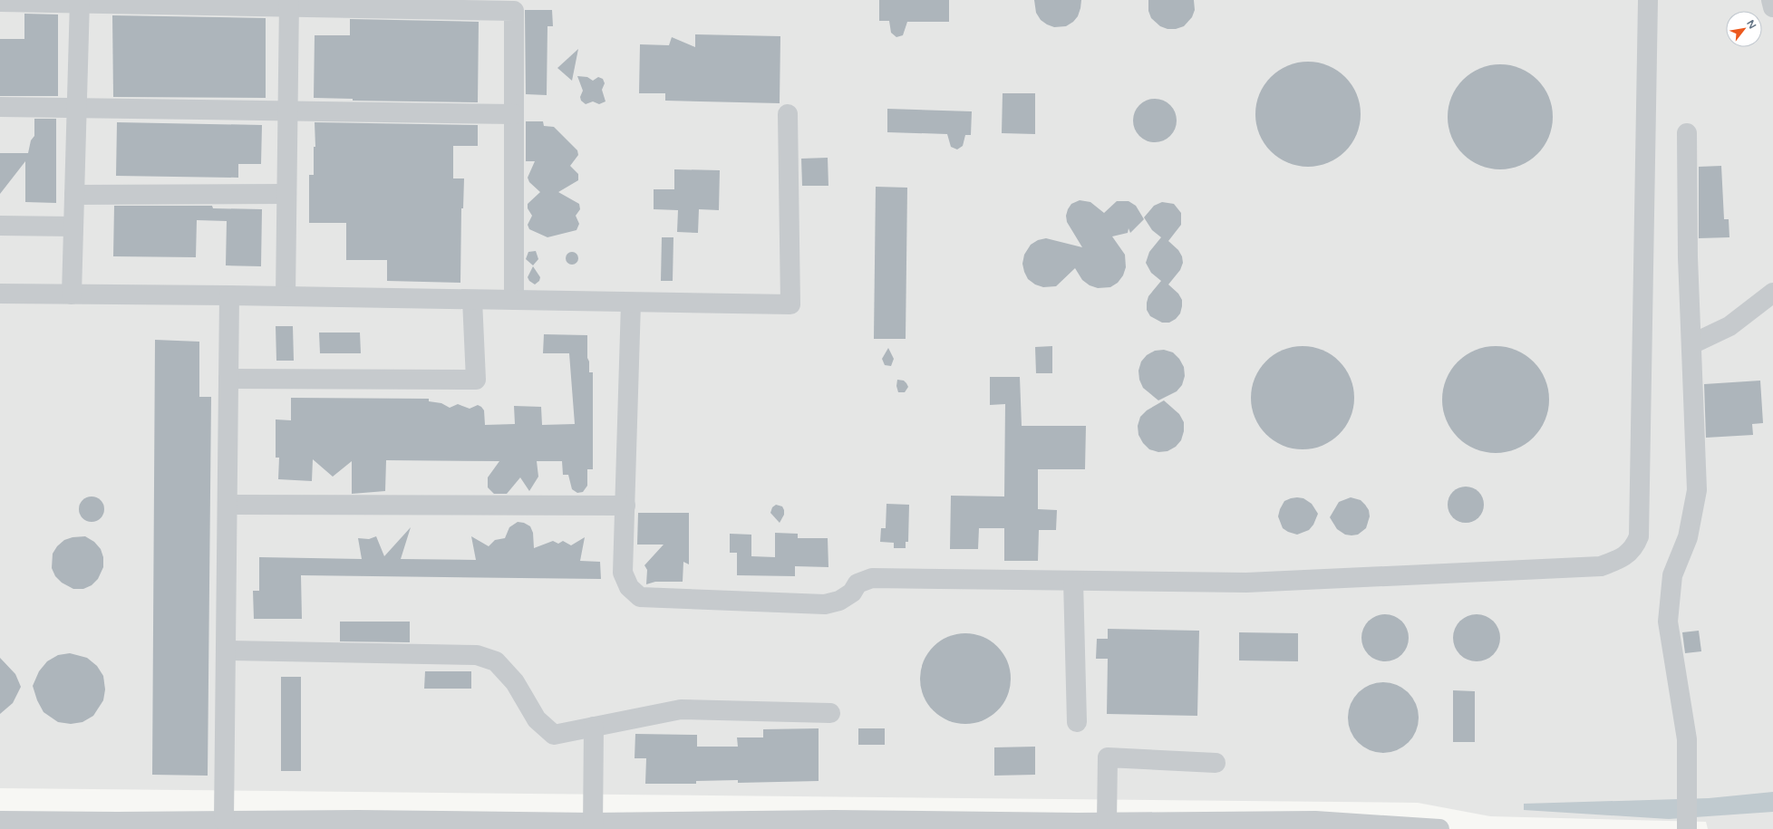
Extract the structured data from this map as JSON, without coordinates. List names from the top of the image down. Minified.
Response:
{"north":"top right"}
